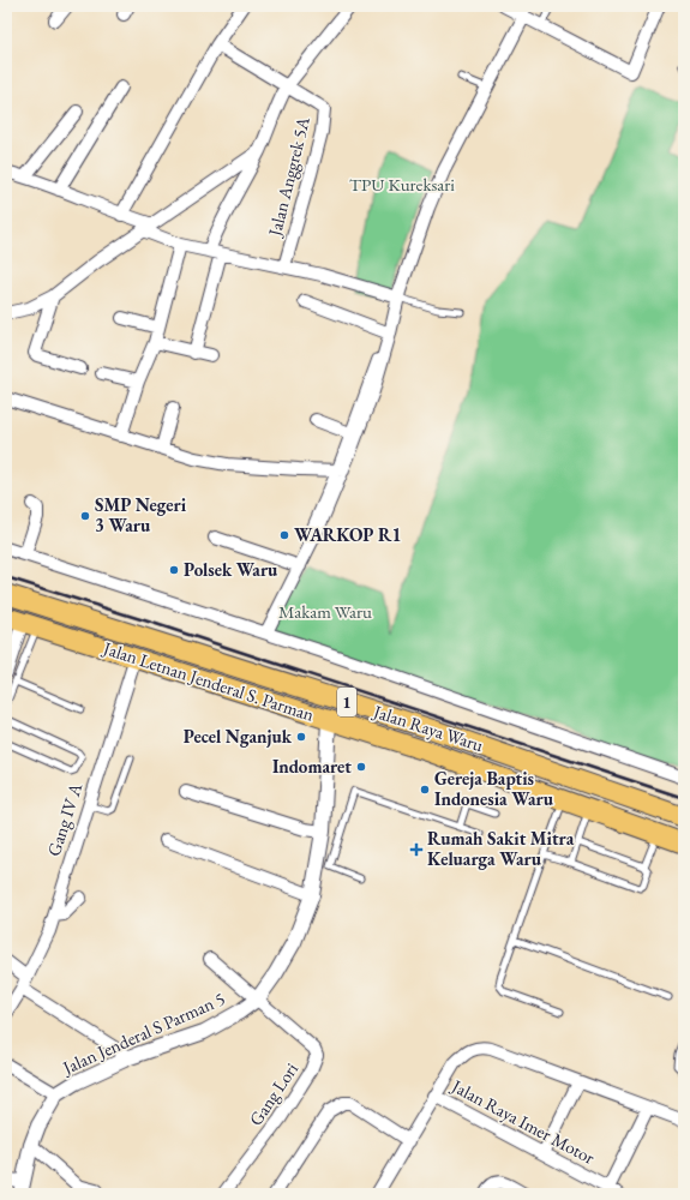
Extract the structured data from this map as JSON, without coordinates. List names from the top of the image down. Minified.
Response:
{"streets":{"highway":["Jalan Letnan Jenderal S. Parman","1","Jalan Raya Waru"],"street":["Jalan Anggrek 5A","Gang IV A","Jalan Jenderal S Parman 5","Gang Lori","Jalan Raya Imer Motor"]},"crossings":[["Jalan Letnan Jenderal S. Parman","Gang IV A"],["Jalan Letnan Jenderal S. Parman","Jalan Jenderal S Parman 5"],["Jalan Jenderal S Parman 5","Gang Lori"]],"parks":["TPU Kureksari","Makam Waru"],"places":{"other":["SMP Negeri 3 Waru","WARKOP R1","Polsek Waru","Pecel Nganjuk","Indomaret","Gereja Baptis Indonesia Waru"],"health":["Rumah Sakit Mitra Keluarga Waru"]}}
